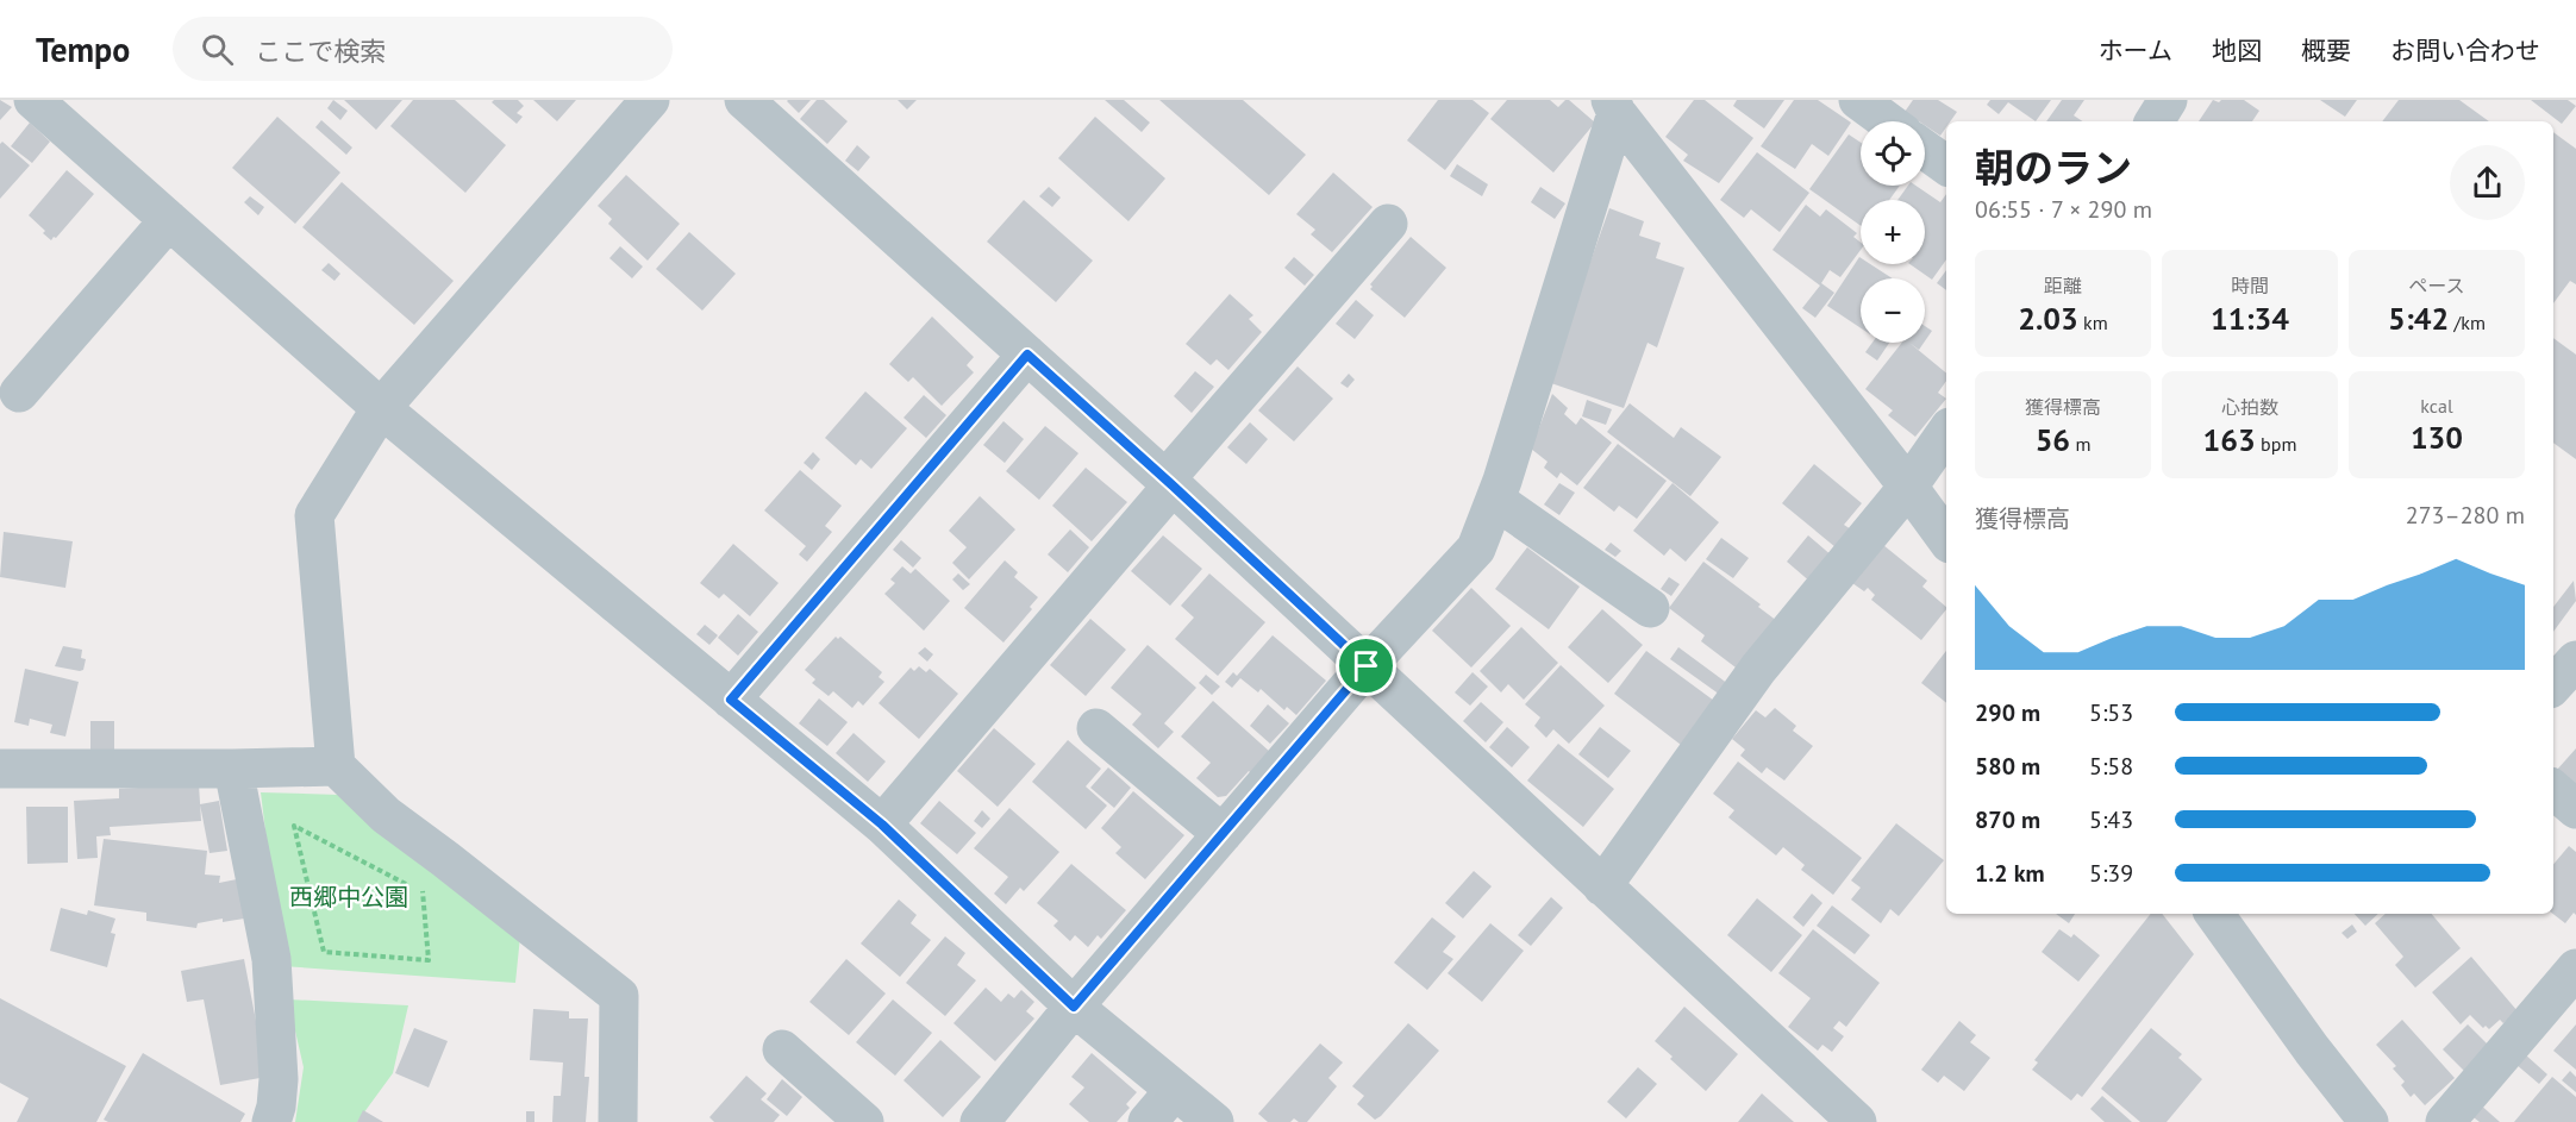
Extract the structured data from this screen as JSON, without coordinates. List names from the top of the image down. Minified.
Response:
{"parks":["西郷中公園"],"page":{"header":"Tempo","search":"ここで検索","nav":["ホーム","地図","概要","お問い合わせ"],"map_buttons":["+","−"],"heading":["朝のラン","06:55 · 7 × 290 m"],"stats":[["距離","2.03 km"],["時間","11:34"],["ペース","5:42 /km"],["獲得標高","56 m"],["心拍数","163 bpm"],["kcal","130"]],"chart":["獲得標高","273–280 m"],"list":[{"name":"290 m","note":"5:53"},{"name":"580 m","note":"5:58"},{"name":"870 m","note":"5:43"},{"name":"1.2 km","note":"5:39"}]}}
